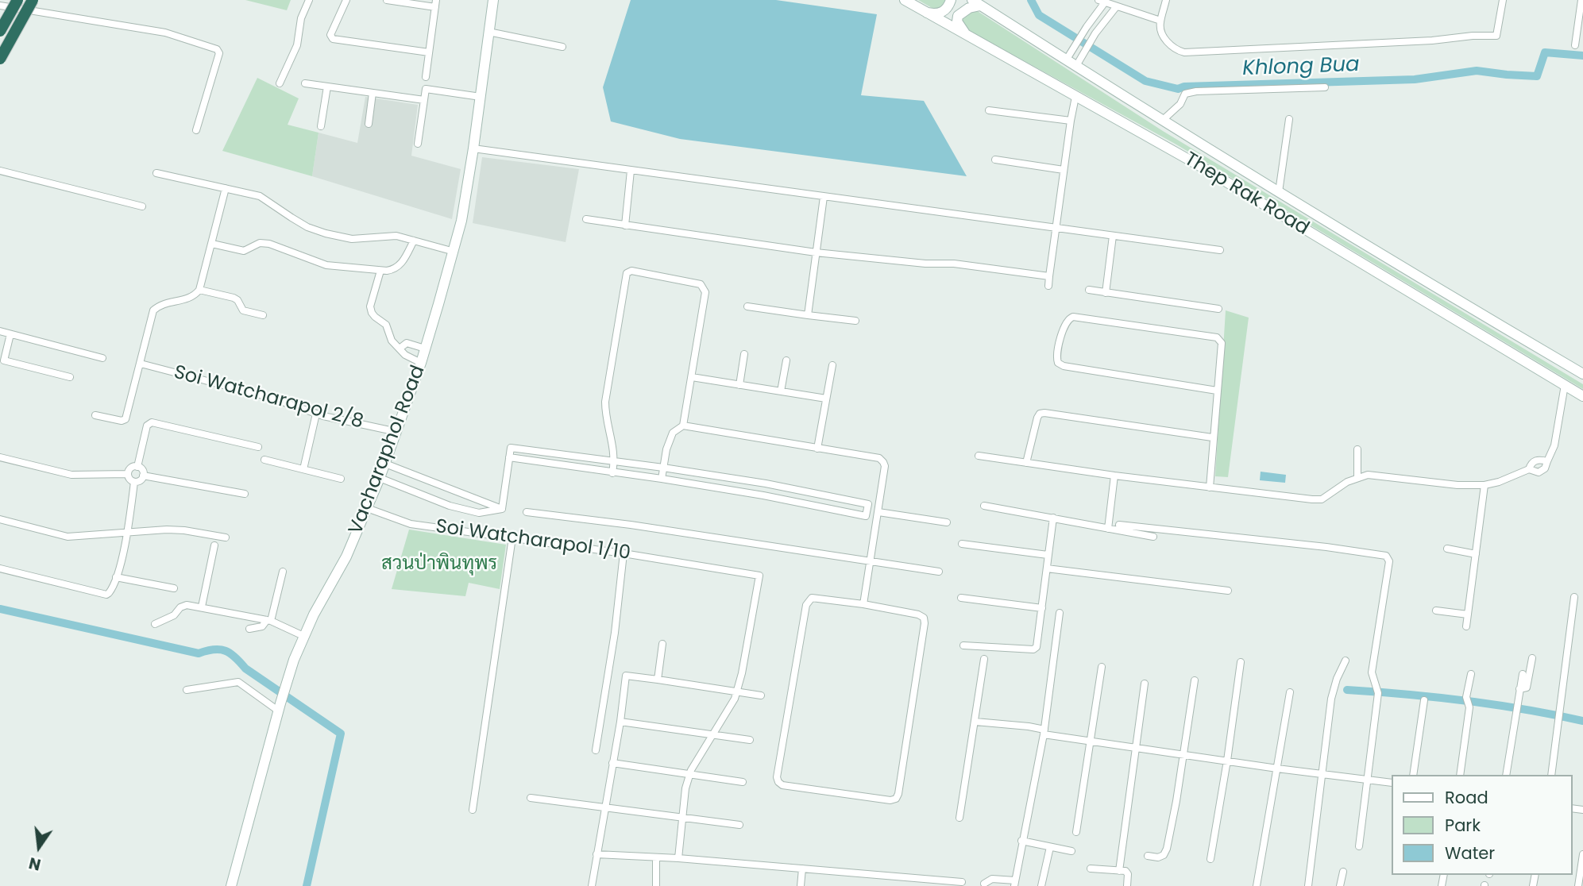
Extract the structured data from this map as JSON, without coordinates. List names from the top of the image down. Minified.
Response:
{"streets":{"main road":["Thep Rak Road","Vacharaphol Road"],"street":["Soi Watcharapol 2/8","Soi Watcharapol 1/10"]},"crossings":[["Soi Watcharapol 2/8","Vacharaphol Road"],["Vacharaphol Road","Soi Watcharapol 1/10"]],"water":["Khlong Bua"],"parks":["สวนป่าพินทุพร"],"legend":["Road","Park","Water"],"north":"bottom"}
